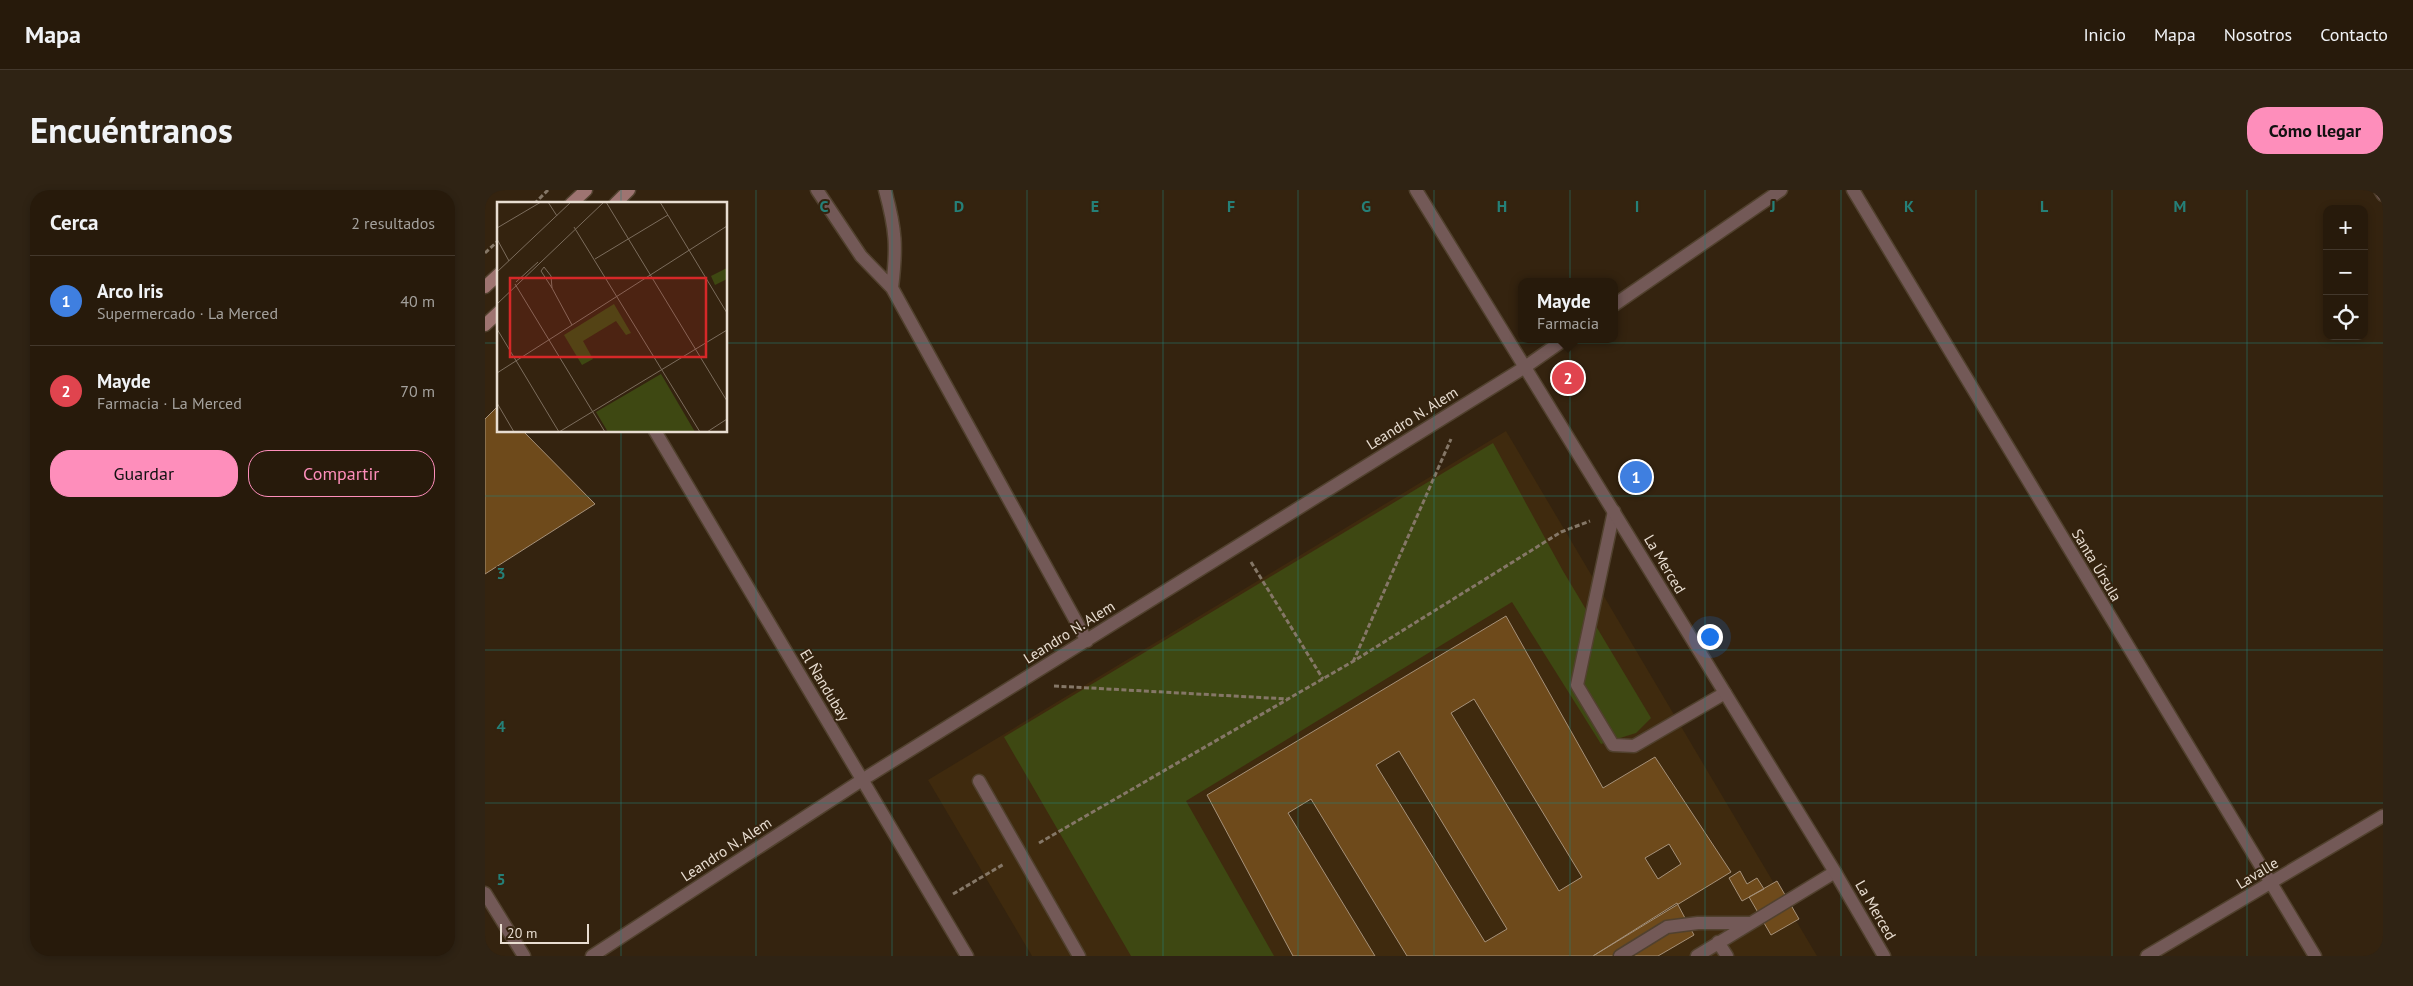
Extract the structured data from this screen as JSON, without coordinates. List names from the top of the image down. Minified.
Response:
{"streets":{"street":["Leandro N. Alem","La Merced","Santa Úrsula","El Ñandubay","Lavalle"]},"crossings":[["Leandro N. Alem","La Merced"],["Leandro N. Alem","El Ñandubay"],["Santa Úrsula","Lavalle"]],"scale_bar":"20 m","page":{"header":"Mapa","nav":["Inicio","Mapa","Nosotros","Contacto"],"title":"Encuéntranos","buttons":["Cómo llegar",["Guardar","Compartir"]],"heading":["Cerca","2 resultados"],"map_buttons":["+","−"],"list":[{"mark":"1","name":"Arco Iris","note":"Supermercado · La Merced","value":"40 m"},{"mark":"2","name":"Mayde","note":"Farmacia · La Merced","value":"70 m"}],"popup":["Mayde","Farmacia"],"pins":["2","1"],"scale":"20 m"},"grid":{"columns":["C","D","E","F","G","H","I","J","K","L","M"],"rows":["3","4","5"]}}
